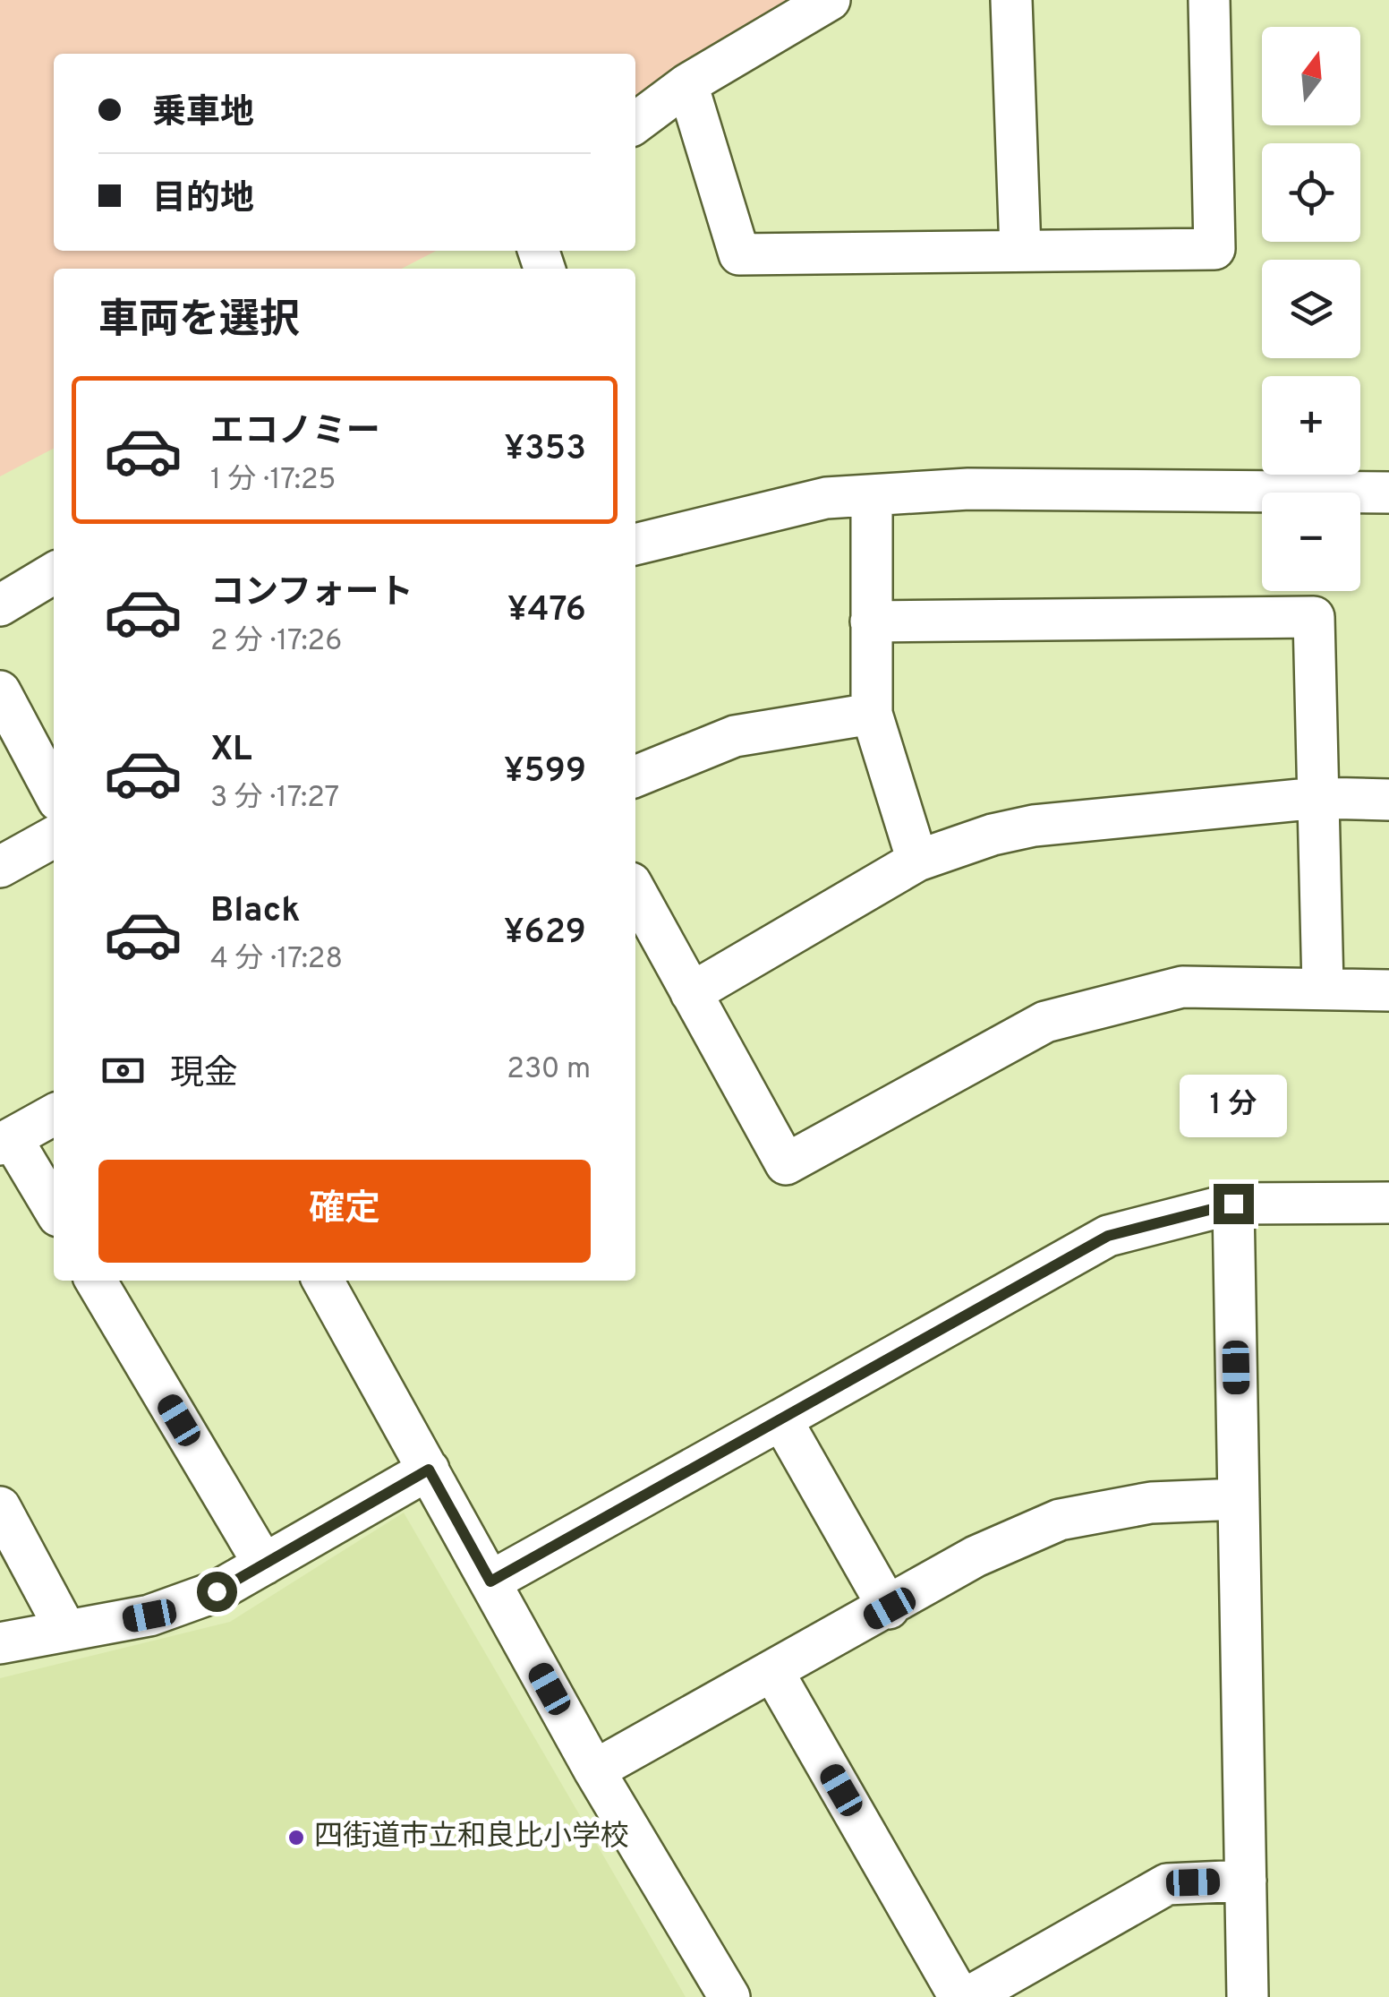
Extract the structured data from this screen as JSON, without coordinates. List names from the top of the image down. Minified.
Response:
{"places":["四街道市立和良比小学校"],"north":"top","page":{"map_buttons":["+","−"],"banner":["乗車地","目的地"],"heading":"車両を選択","list":[{"name":"エコノミー","note":"1 分 · 17:25","value":"¥353"},{"name":"コンフォート","note":"2 分 · 17:26","value":"¥476"},{"name":"XL","note":"3 分 · 17:27","value":"¥599"},{"name":"Black","note":"4 分 · 17:28","value":"¥629"}],"pay":["現金","230 m"],"bubble":"1 分","buttons":"確定"}}
